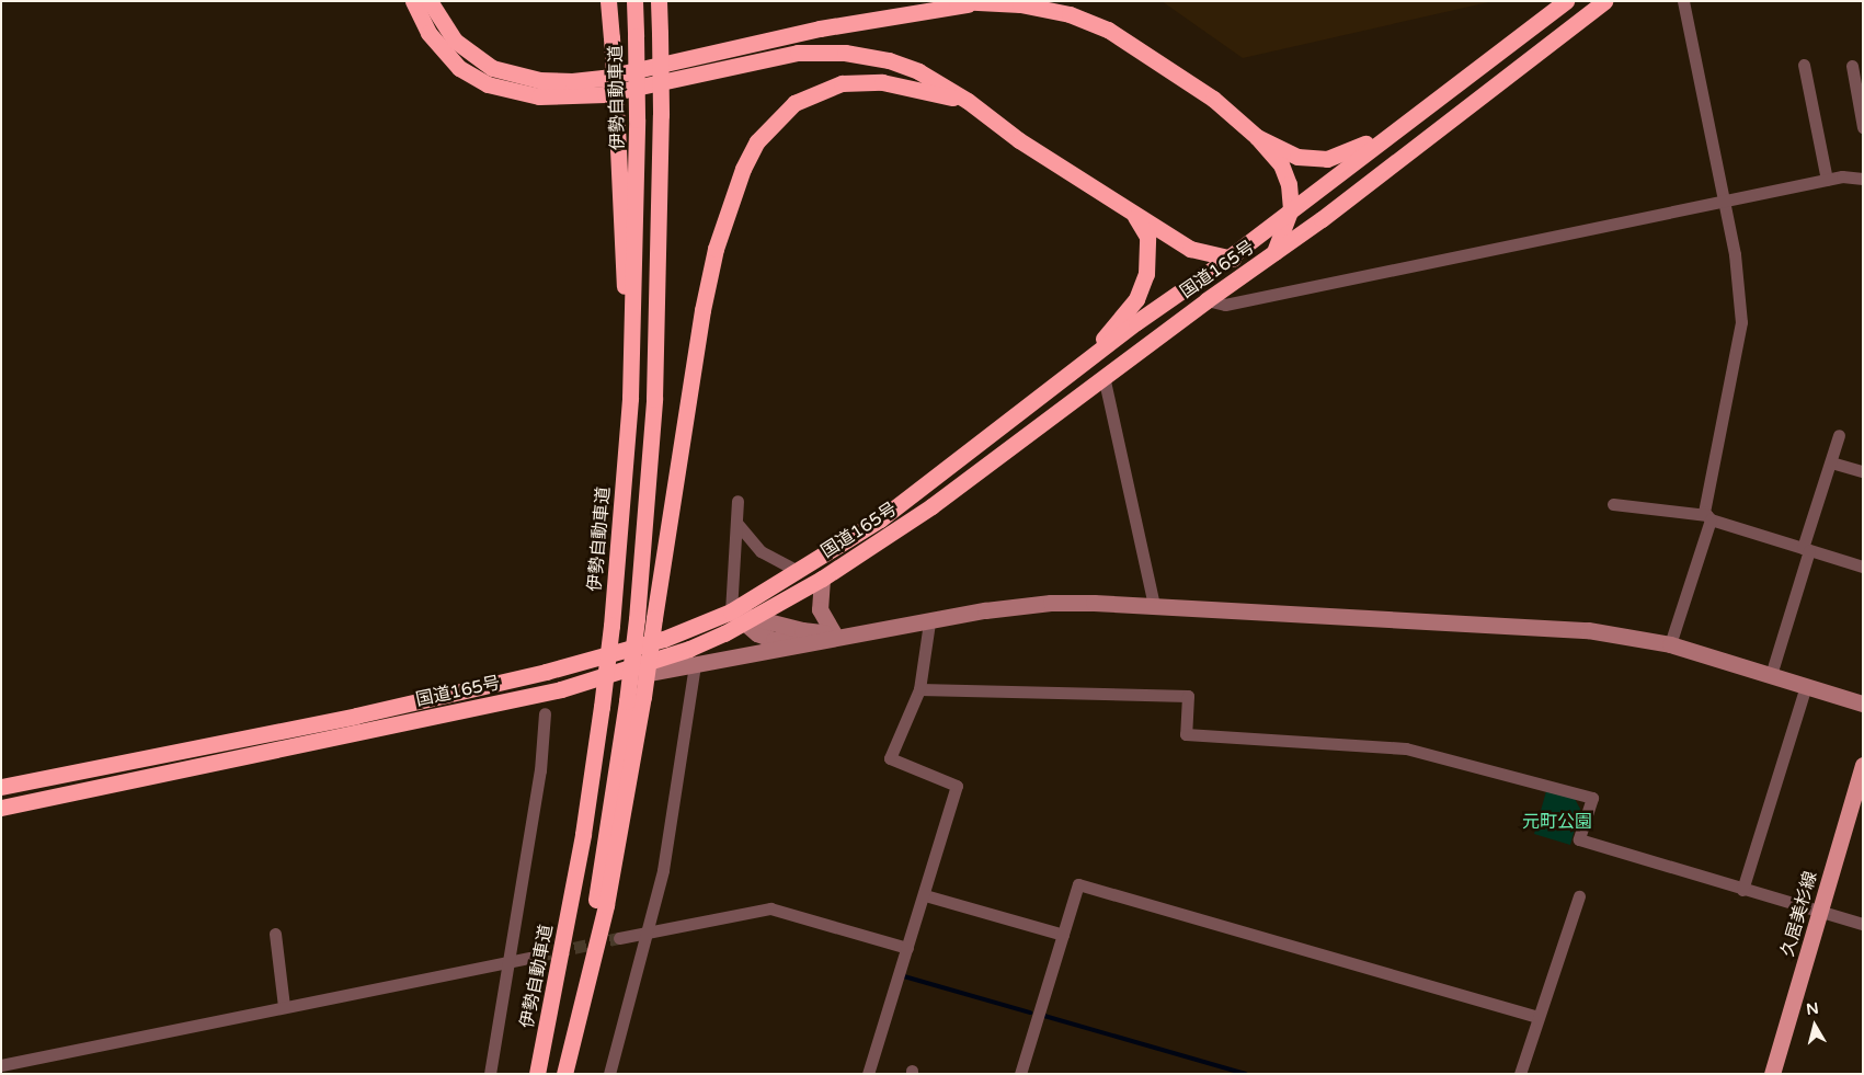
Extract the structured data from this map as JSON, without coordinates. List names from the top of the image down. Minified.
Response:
{"streets":{"highway":["伊勢自動車道","国道165号"],"main road":["久居美杉線"]},"parks":["元町公園"],"north":"top"}
